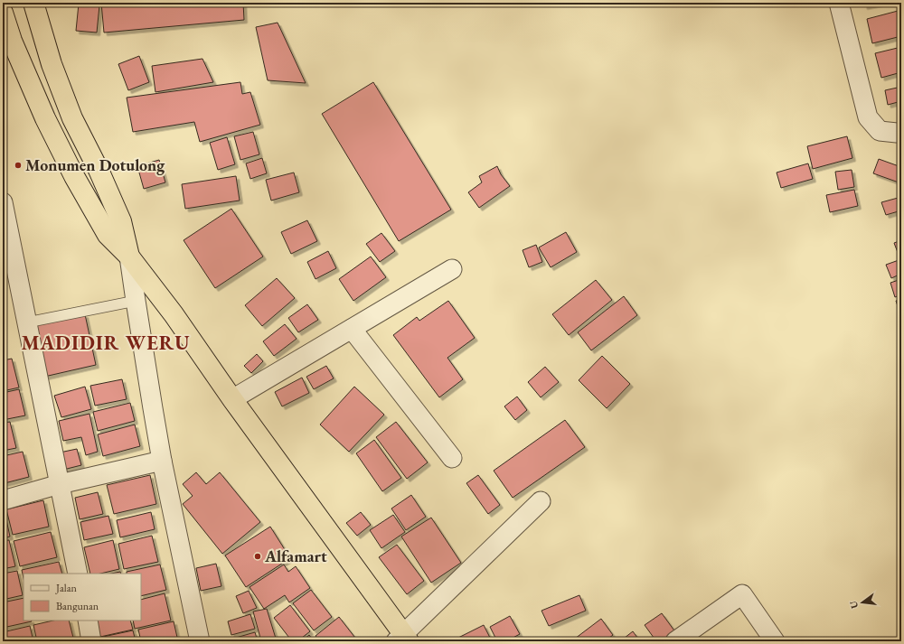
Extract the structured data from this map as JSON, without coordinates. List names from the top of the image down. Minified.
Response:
{"districts":["MADIDIR WERU"],"places":["Monumen Dotulong","Alfamart"],"legend":["Jalan","Bangunan"],"north":"left"}
